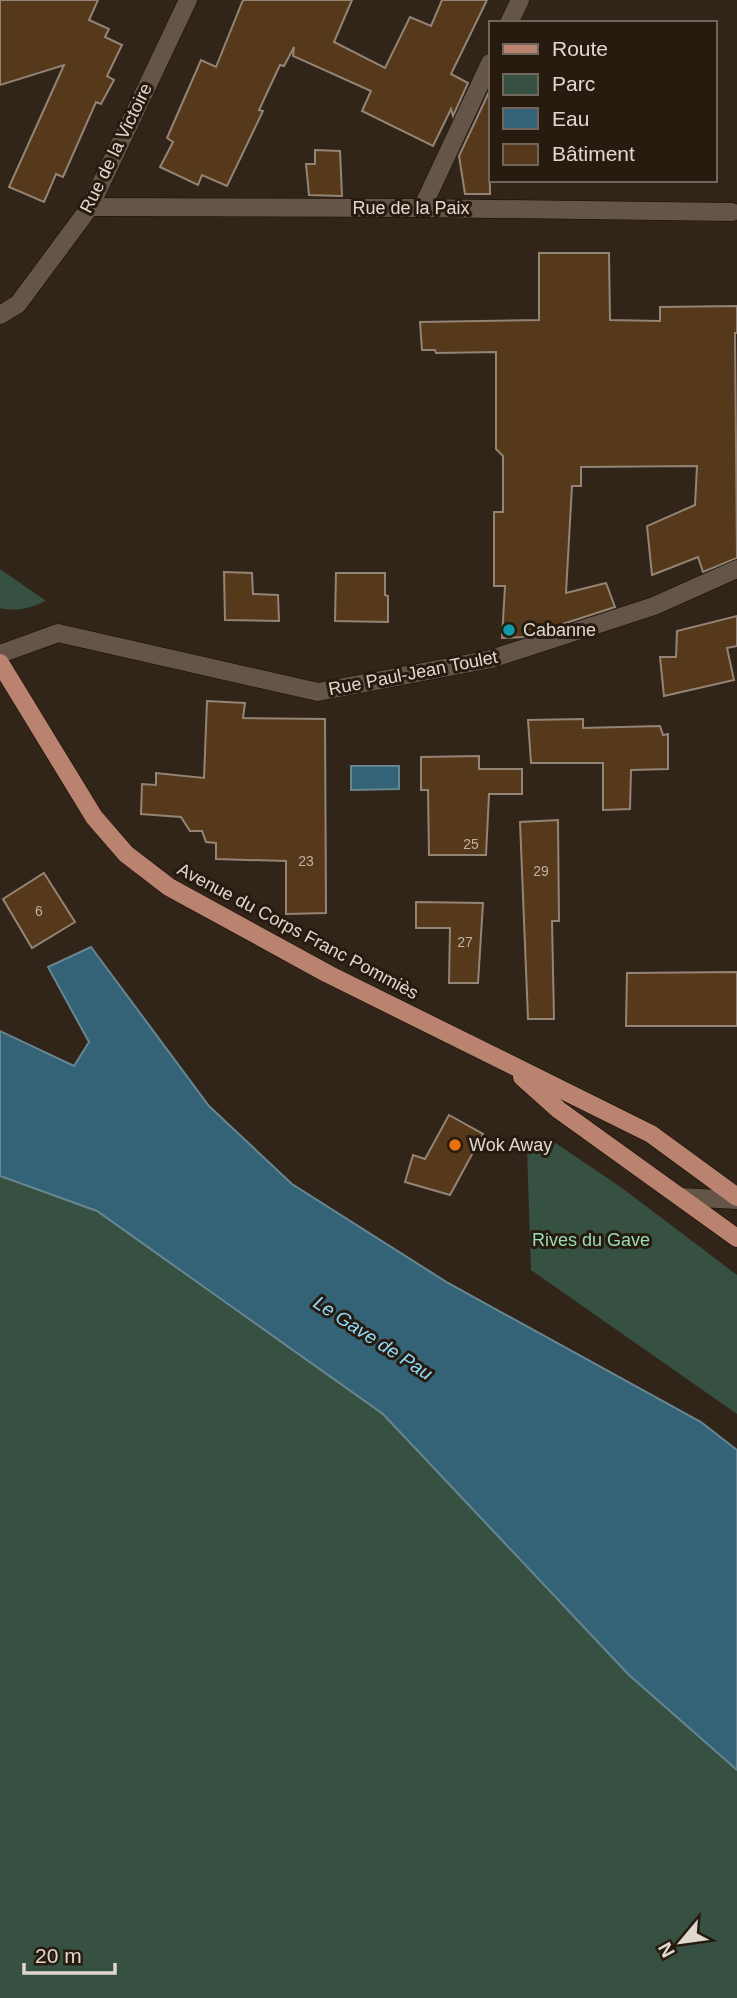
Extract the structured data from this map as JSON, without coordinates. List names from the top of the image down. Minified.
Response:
{"streets":{"main road":["Avenue du Corps Franc Pommiès"],"street":["Rue de la Victoire","Rue de la Paix","Rue Paul-Jean Toulet"]},"crossings":[["Rue de la Victoire","Rue de la Paix"]],"water":["Le Gave de Pau"],"parks":["Rives du Gave"],"places":["Cabanne","Wok Away"],"house_numbers":["25","23","29","6","27"],"legend":["Route","Parc","Eau","Bâtiment"],"scale_bar":"20 m","north":"bottom left"}
